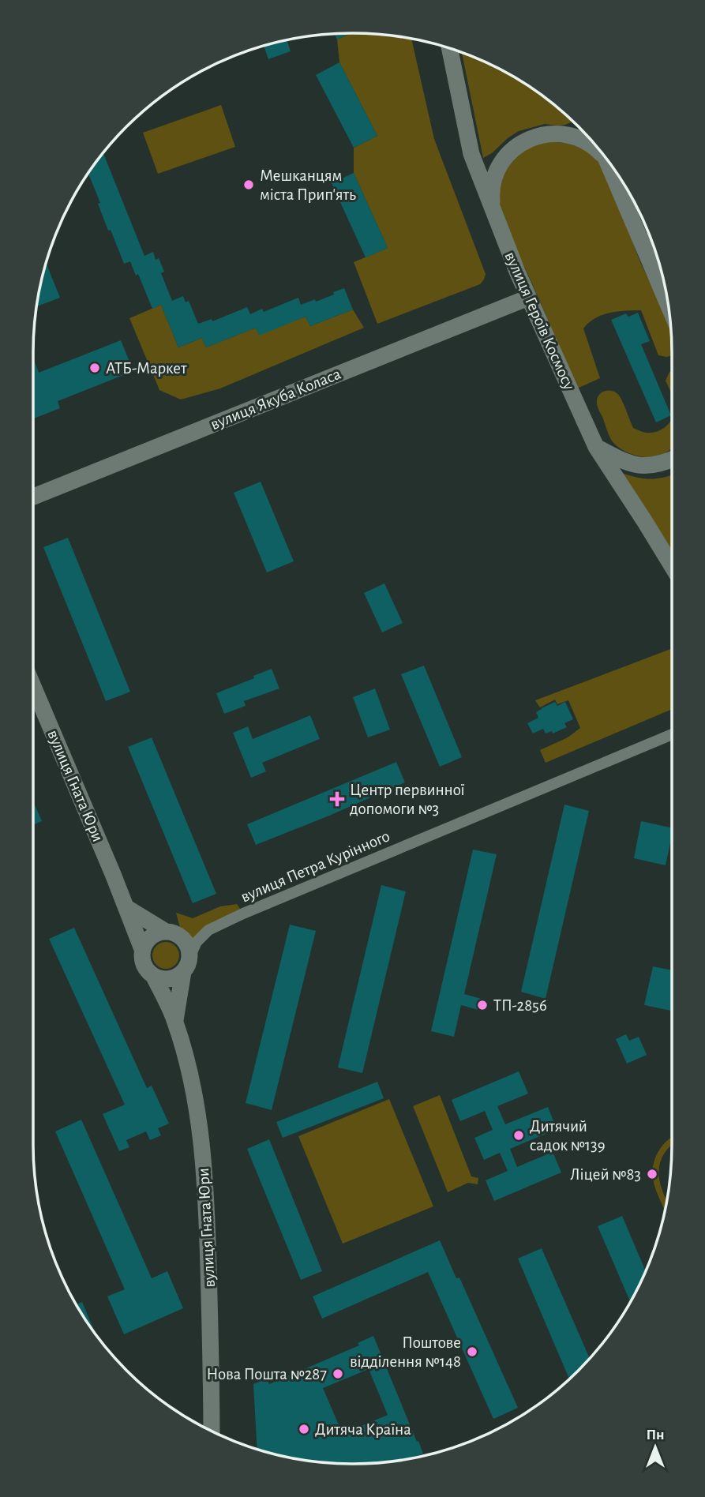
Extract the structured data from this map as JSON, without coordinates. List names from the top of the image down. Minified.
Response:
{"streets":{"street":["вулиця Героїв Космосу","вулиця Якуба Коласа","вулиця Гната Юри","вулиця Петра Курінного"]},"crossings":[["вулиця Героїв Космосу","вулиця Якуба Коласа"],["вулиця Гната Юри","вулиця Петра Курінного"]],"places":{"other":["Мешканцям міста Прип'ять","АТБ-Маркет","ТП-2856","Дитячий садок №139","Ліцей №83","Поштове відділення №148","Нова Пошта №287","Дитяча Країна"],"health":["Центр первинної допомоги №3"]},"north":"top"}
